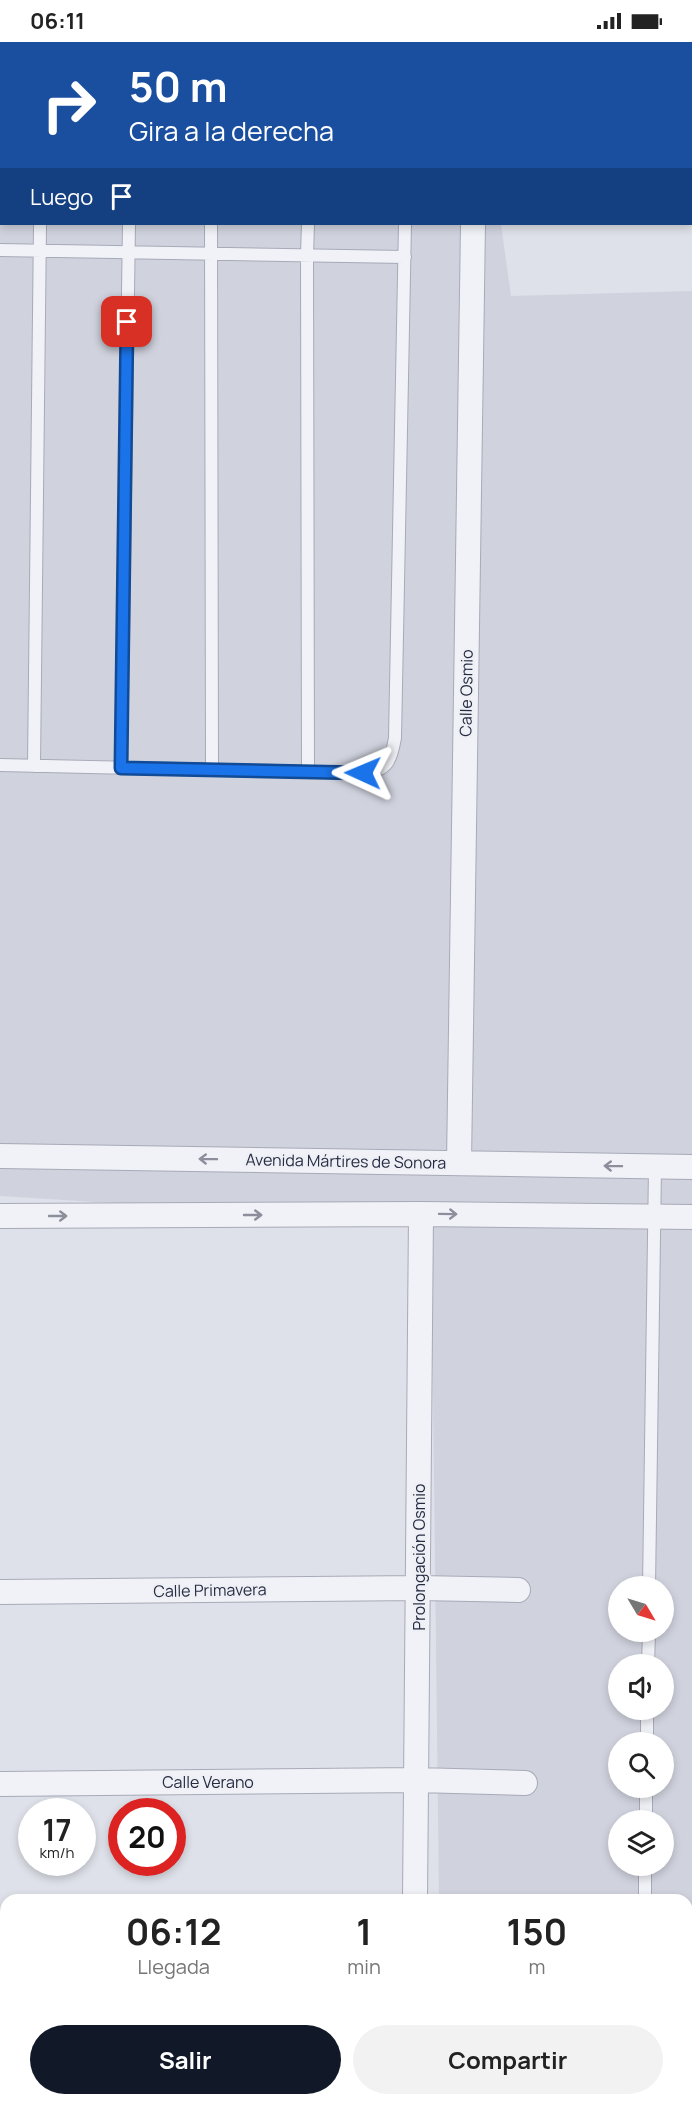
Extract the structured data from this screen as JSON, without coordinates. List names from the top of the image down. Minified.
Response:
{"streets":{"street":["Calle Osmio","Avenida Mártires de Sonora","Prolongación Osmio","Calle Primavera","Calle Verano"]},"crossings":[["Calle Osmio","Avenida Mártires de Sonora"],["Prolongación Osmio","Calle Primavera"],["Prolongación Osmio","Calle Verano"]],"north":"bottom right","page":{"status":"06:11","turn":["50 m","Gira a la derecha"],"then":"Luego","speed":"17 km/h","limit":"20","eta":["06:12","Llegada","1","min","150","m"],"buttons":["Salir","Compartir"]}}
